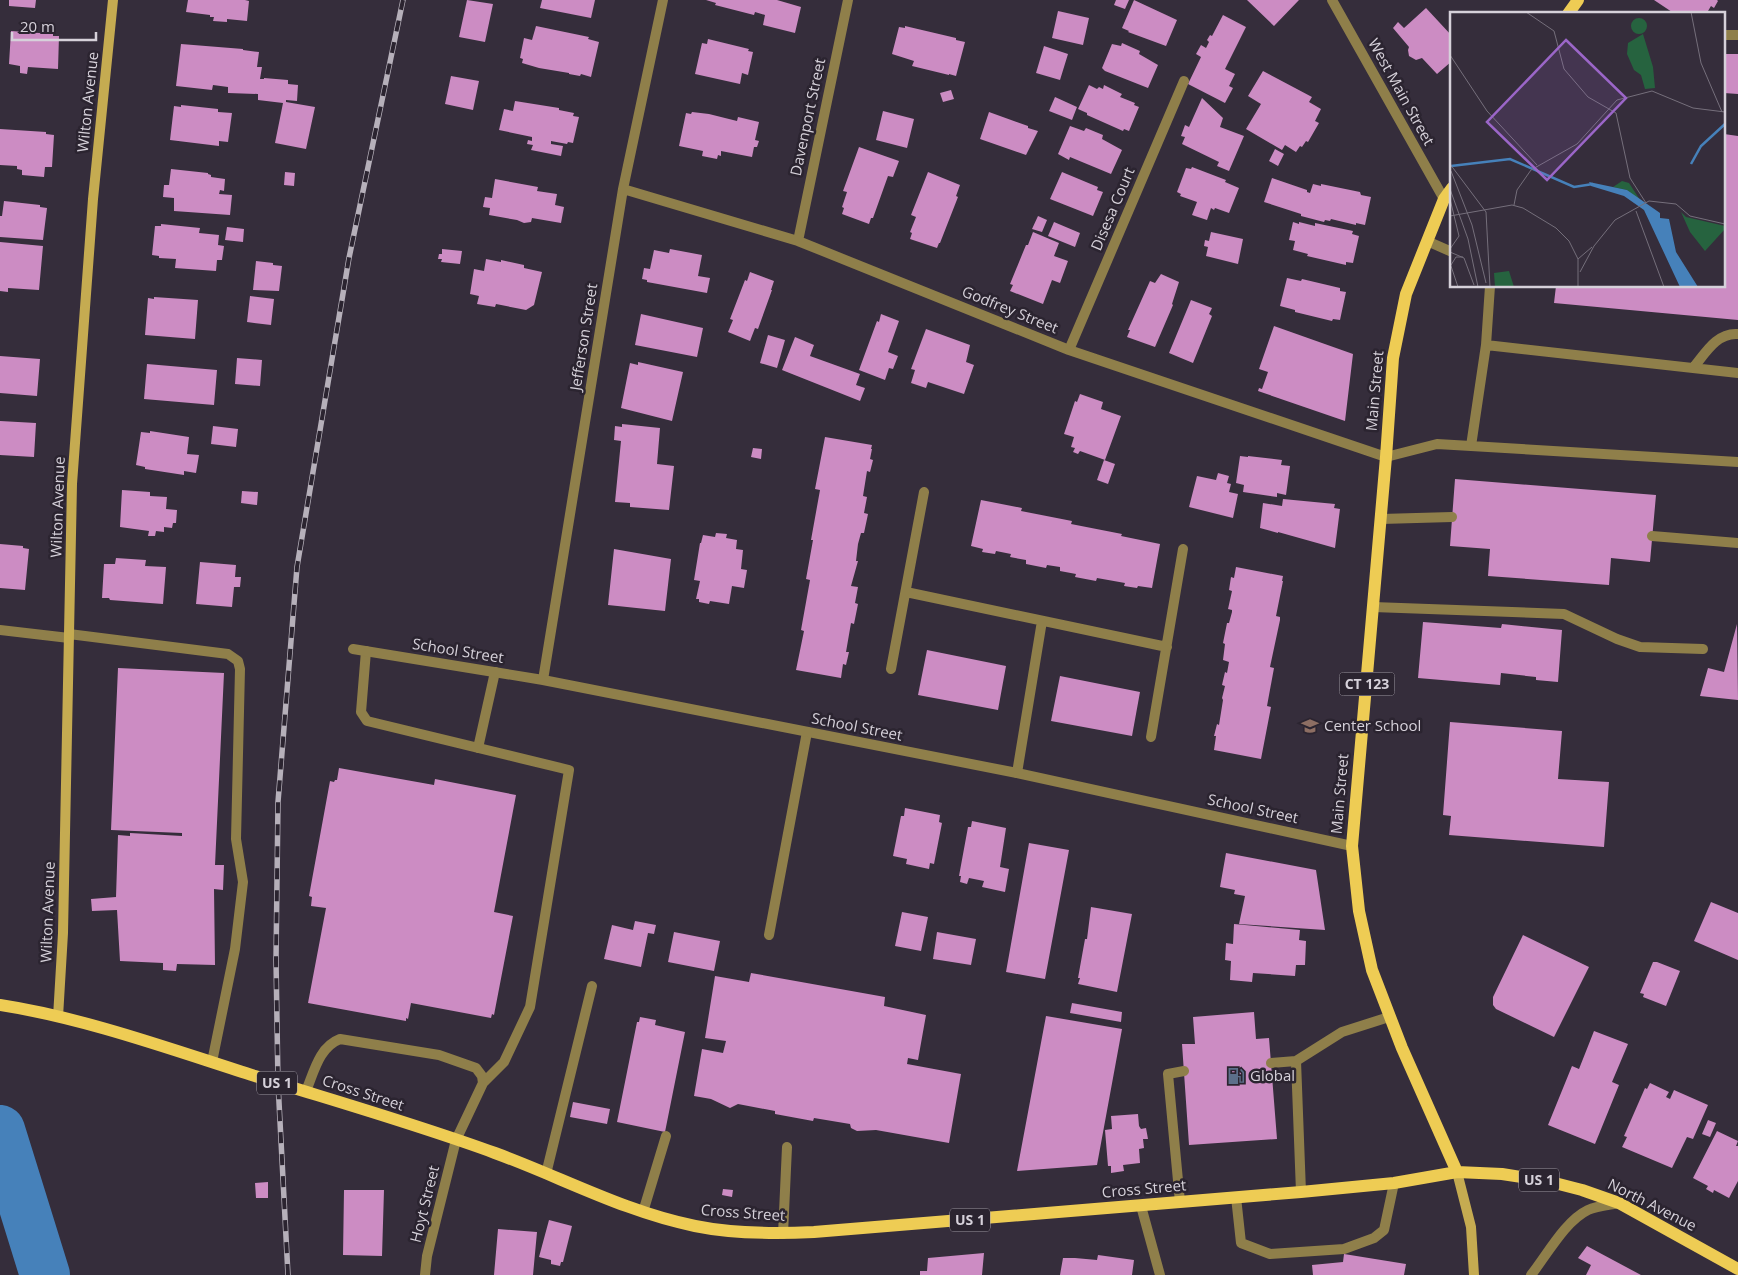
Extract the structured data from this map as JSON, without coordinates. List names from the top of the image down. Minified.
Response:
{"streets":{"main road":["Wilton Avenue","Main Street","CT 123","US 1","Cross Street","North Avenue"],"street":["West Main Street","Davenport Street","Disesa Court","Godfrey Street","Jefferson Street","School Street","Hoyt Street"]},"crossings":[["West Main Street","Main Street"],["Wilton Avenue","Cross Street"],["Davenport Street","Godfrey Street"],["Disesa Court","Godfrey Street"],["Godfrey Street","Jefferson Street"],["Godfrey Street","Main Street"],["Jefferson Street","School Street"],["Main Street","School Street"],["Main Street","Cross Street"],["Main Street","North Avenue"],["Cross Street","Hoyt Street"],["Cross Street","North Avenue"]],"places":{"school or university":["Center School"],"fuel station":["Global"]},"scale_bar":"20 m"}
